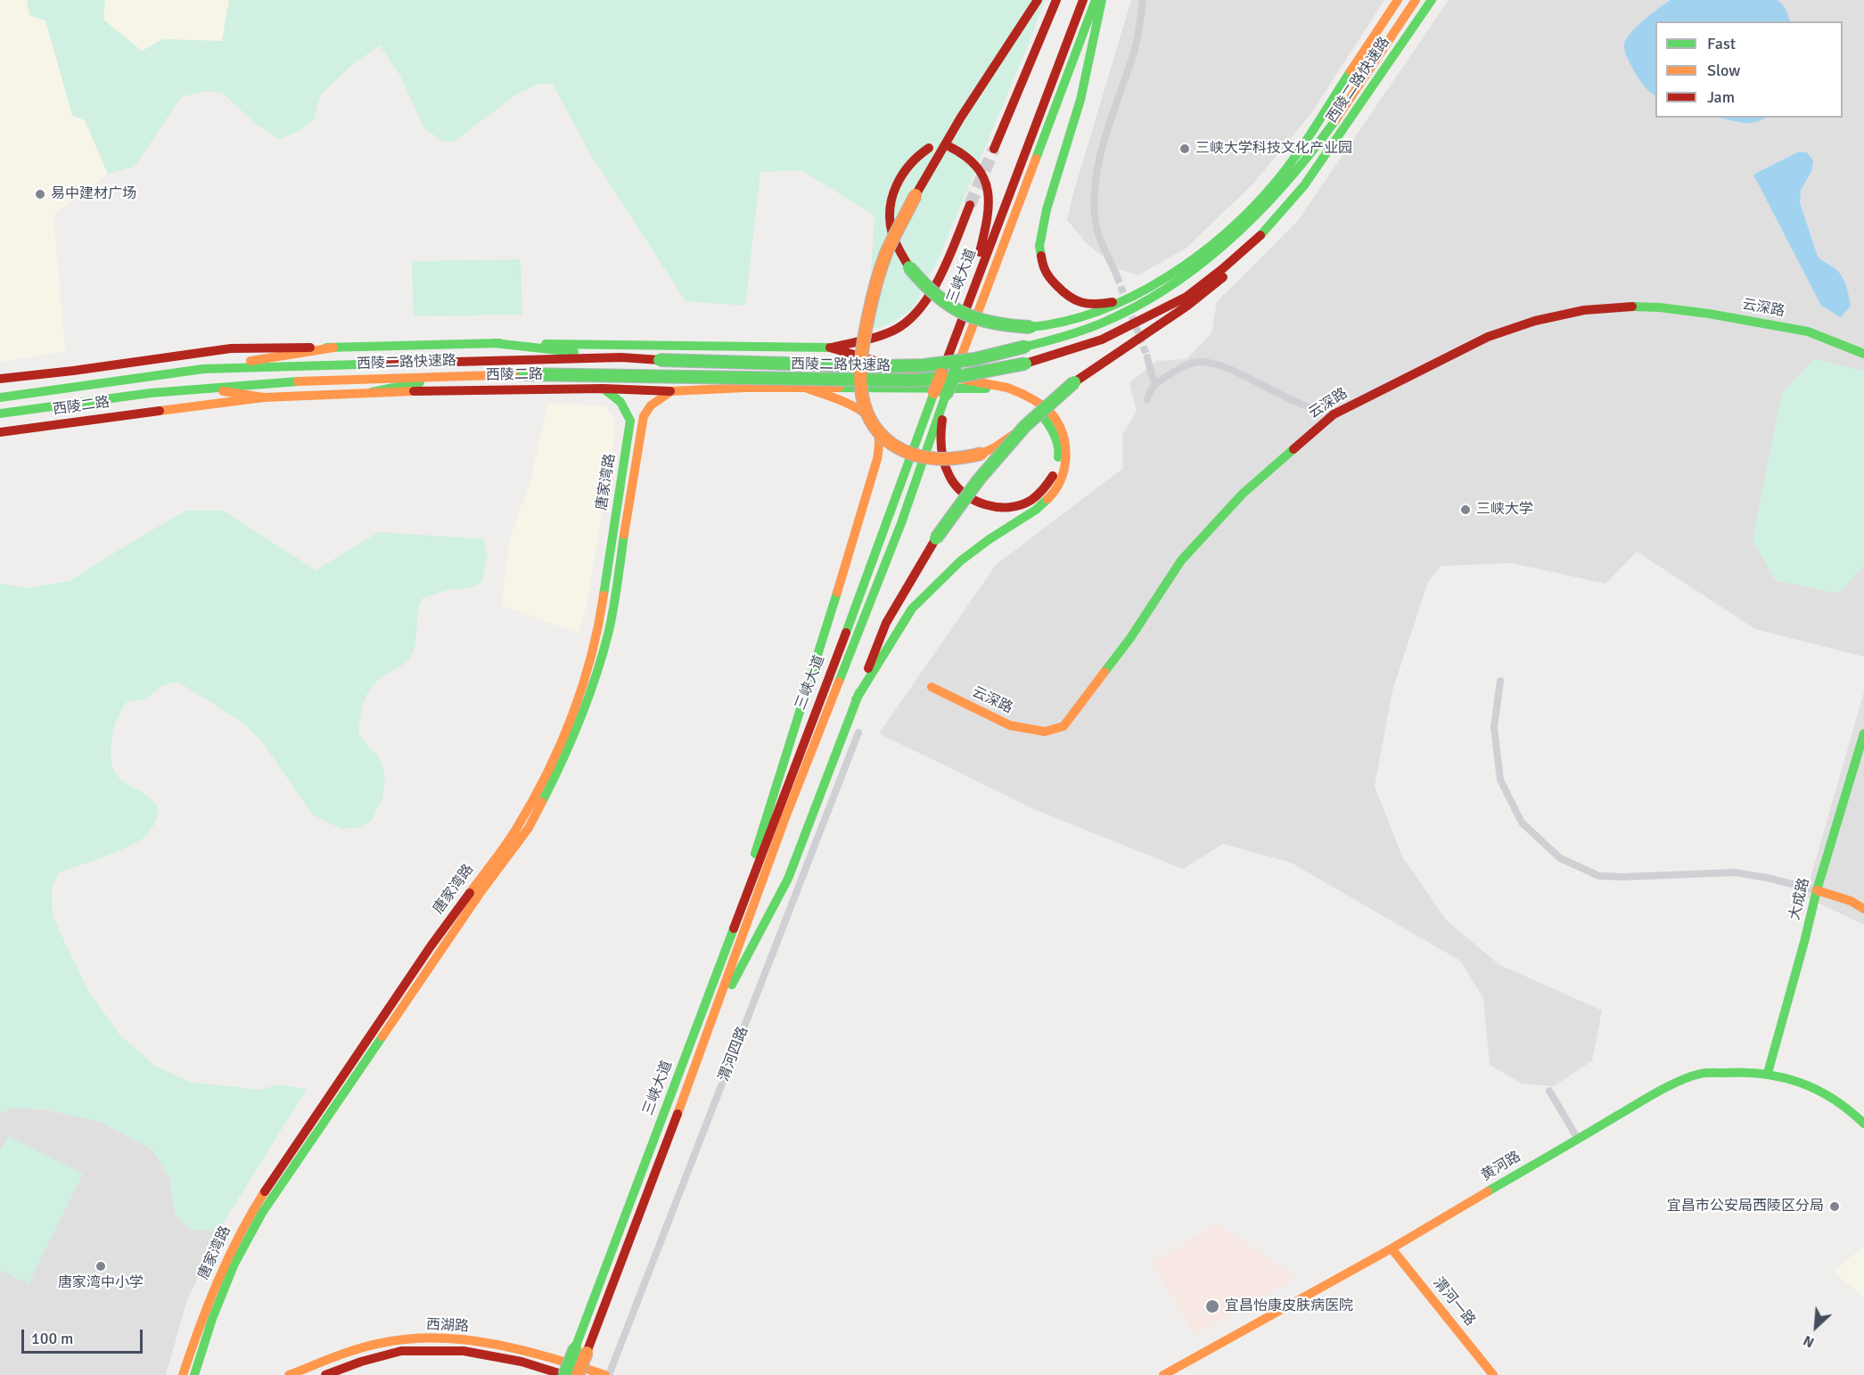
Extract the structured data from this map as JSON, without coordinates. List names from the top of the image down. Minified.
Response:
{"streets":{"main road":["西陵二路快速路","三峡大道","云深路","西陵二路","唐家湾路","大成路","黄河路","渭河一路","西湖路"],"street":["渭河四路"]},"crossings":[["三峡大道","西陵二路"],["三峡大道","西湖路"],["西陵二路","唐家湾路"],["大成路","黄河路"],["渭河四路","西湖路"],["黄河路","渭河一路"]],"places":["三峡大学科技文化产业园","易中建材广场","三峡大学","宜昌市公安局西陵区分局","唐家湾中小学","宜昌怡康皮肤病医院"],"legend":["Fast","Slow","Jam"],"scale_bar":"100 m","north":"bottom left"}
